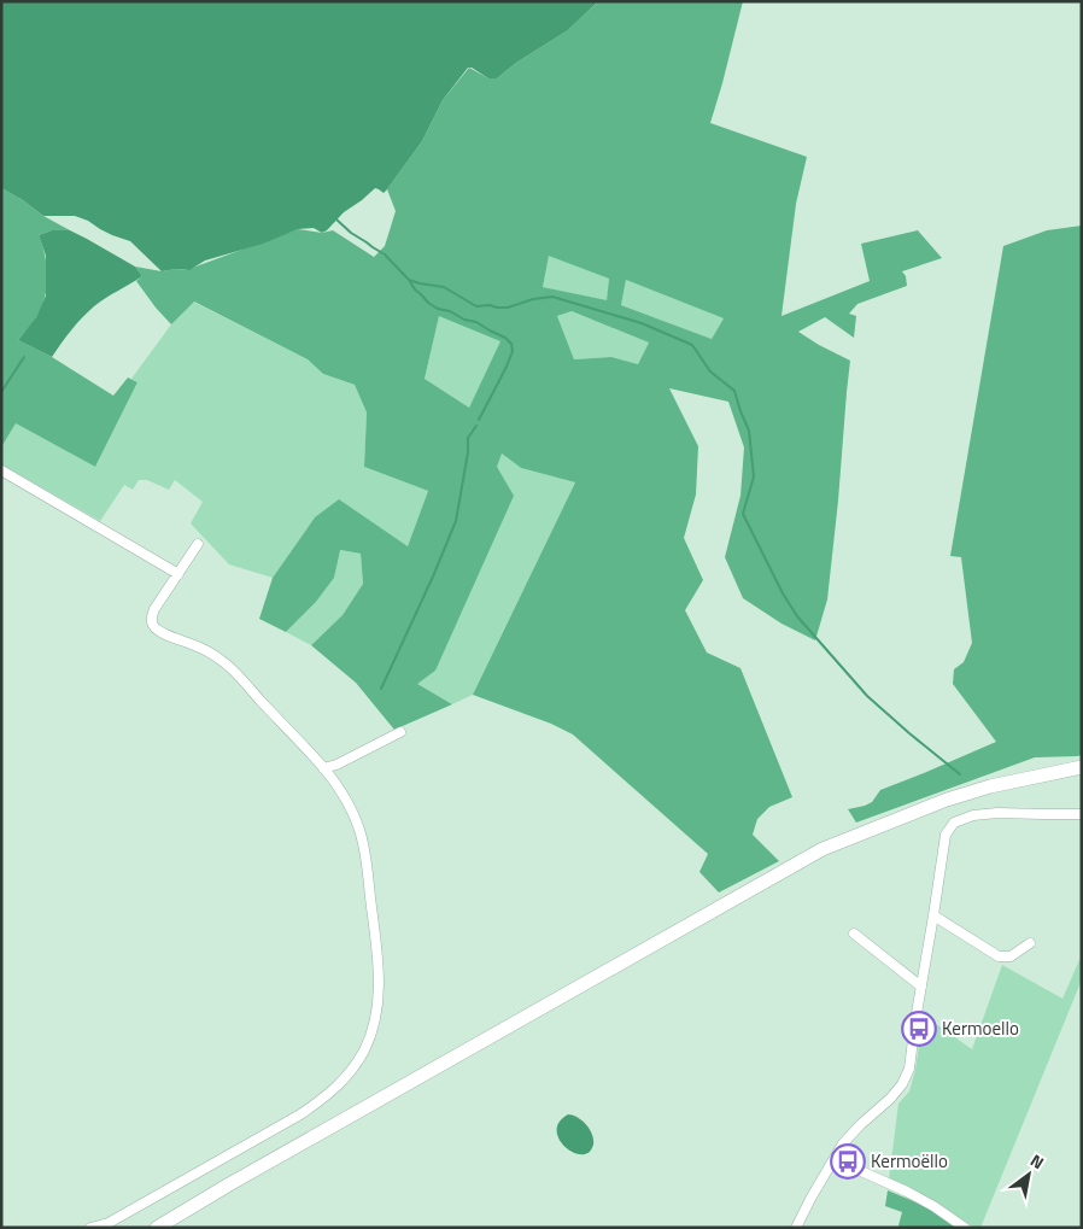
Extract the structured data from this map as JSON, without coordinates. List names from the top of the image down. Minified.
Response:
{"places":{"bus stop":["Kermoello","Kermoëllo"]},"north":"top right"}
